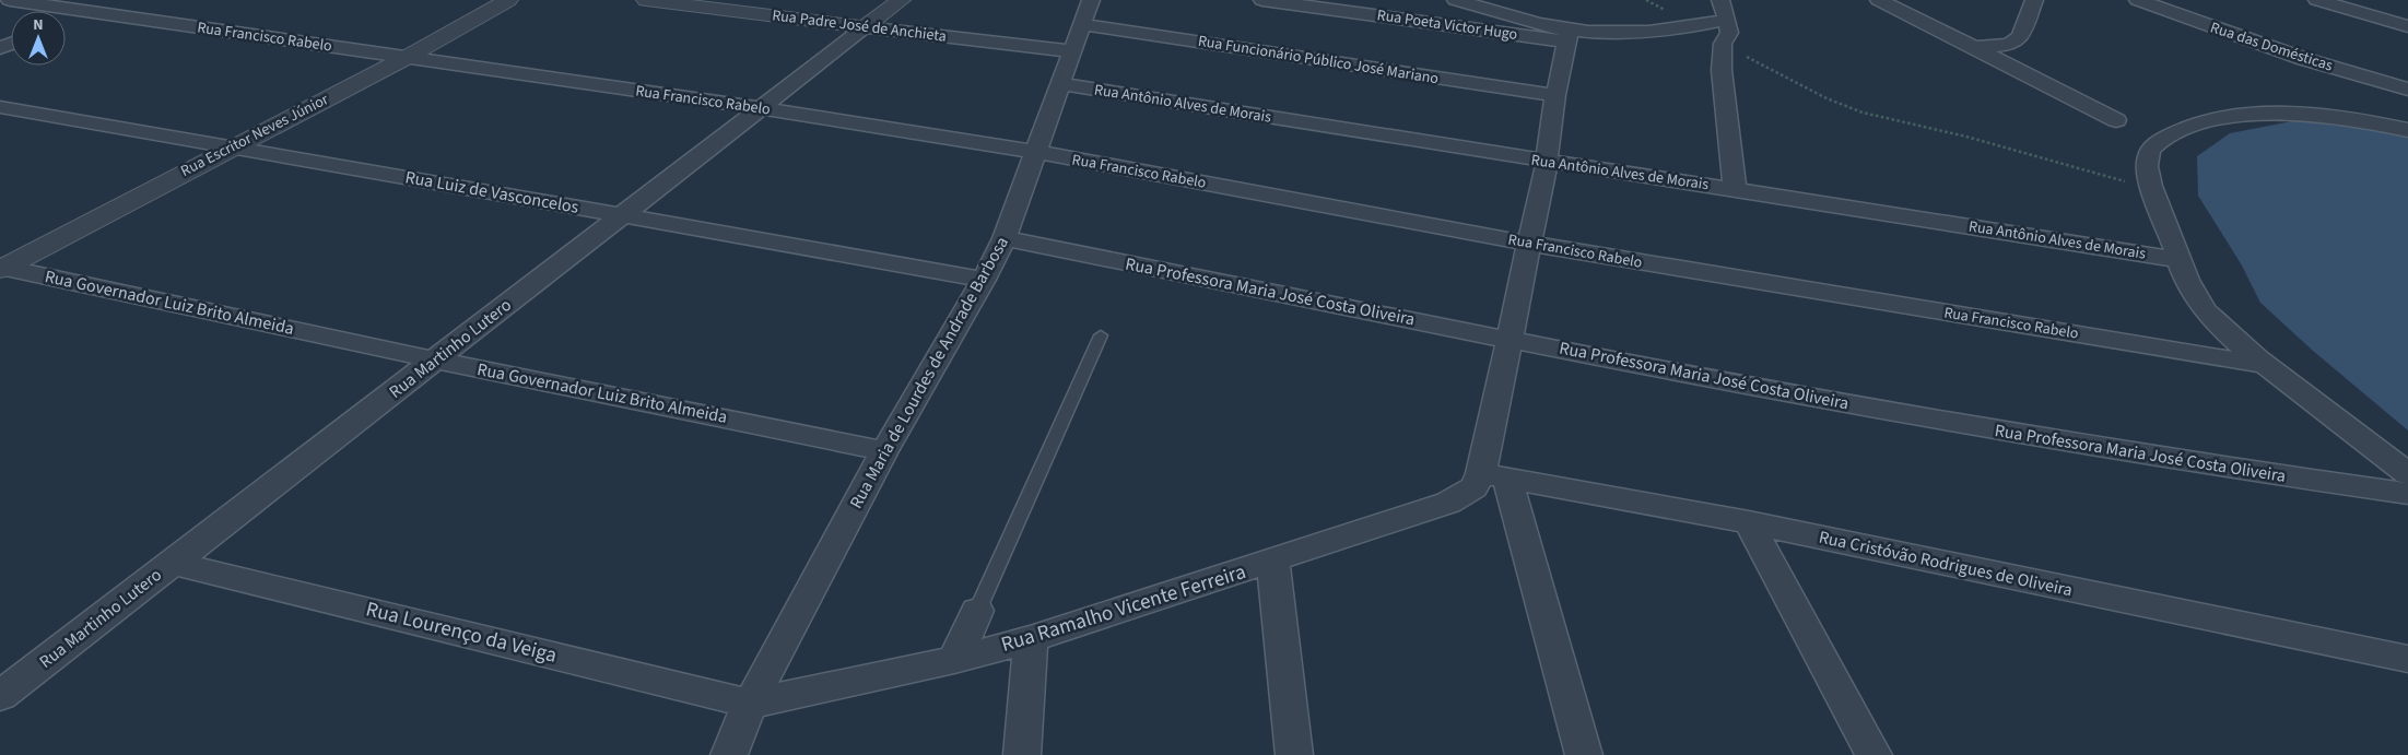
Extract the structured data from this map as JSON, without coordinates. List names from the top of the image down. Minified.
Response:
{"streets":{"street":["Rua Poeta Victor Hugo","Rua Padre José de Anchieta","Rua Francisco Rabelo","Rua das Domésticas","Rua Funcionário Público José Mariano","Rua Antônio Alves de Morais","Rua Escritor Neves Júnior","Rua Luiz de Vasconcelos","Rua Professora Maria José Costa Oliveira","Rua Governador Luiz Brito Almeida","Rua Martinho Lutero","Rua Maria de Lourdes de Andrade Barbosa","Rua Cristóvão Rodrigues de Oliveira","Rua Ramalho Vicente Ferreira","Rua Lourenço da Veiga"]},"crossings":[["Rua Padre José de Anchieta","Rua Martinho Lutero"],["Rua Padre José de Anchieta","Rua Maria de Lourdes de Andrade Barbosa"],["Rua Francisco Rabelo","Rua Escritor Neves Júnior"],["Rua Francisco Rabelo","Rua Martinho Lutero"],["Rua Francisco Rabelo","Rua Maria de Lourdes de Andrade Barbosa"],["Rua Funcionário Público José Mariano","Rua Maria de Lourdes de Andrade Barbosa"],["Rua Antônio Alves de Morais","Rua Maria de Lourdes de Andrade Barbosa"],["Rua Escritor Neves Júnior","Rua Luiz de Vasconcelos"],["Rua Escritor Neves Júnior","Rua Governador Luiz Brito Almeida"],["Rua Luiz de Vasconcelos","Rua Martinho Lutero"],["Rua Luiz de Vasconcelos","Rua Maria de Lourdes de Andrade Barbosa"],["Rua Professora Maria José Costa Oliveira","Rua Maria de Lourdes de Andrade Barbosa"],["Rua Governador Luiz Brito Almeida","Rua Martinho Lutero"],["Rua Governador Luiz Brito Almeida","Rua Maria de Lourdes de Andrade Barbosa"],["Rua Martinho Lutero","Rua Lourenço da Veiga"],["Rua Maria de Lourdes de Andrade Barbosa","Rua Ramalho Vicente Ferreira"],["Rua Maria de Lourdes de Andrade Barbosa","Rua Lourenço da Veiga"],["Rua Cristóvão Rodrigues de Oliveira","Rua Ramalho Vicente Ferreira"],["Rua Ramalho Vicente Ferreira","Rua Lourenço da Veiga"]],"north":"top"}
